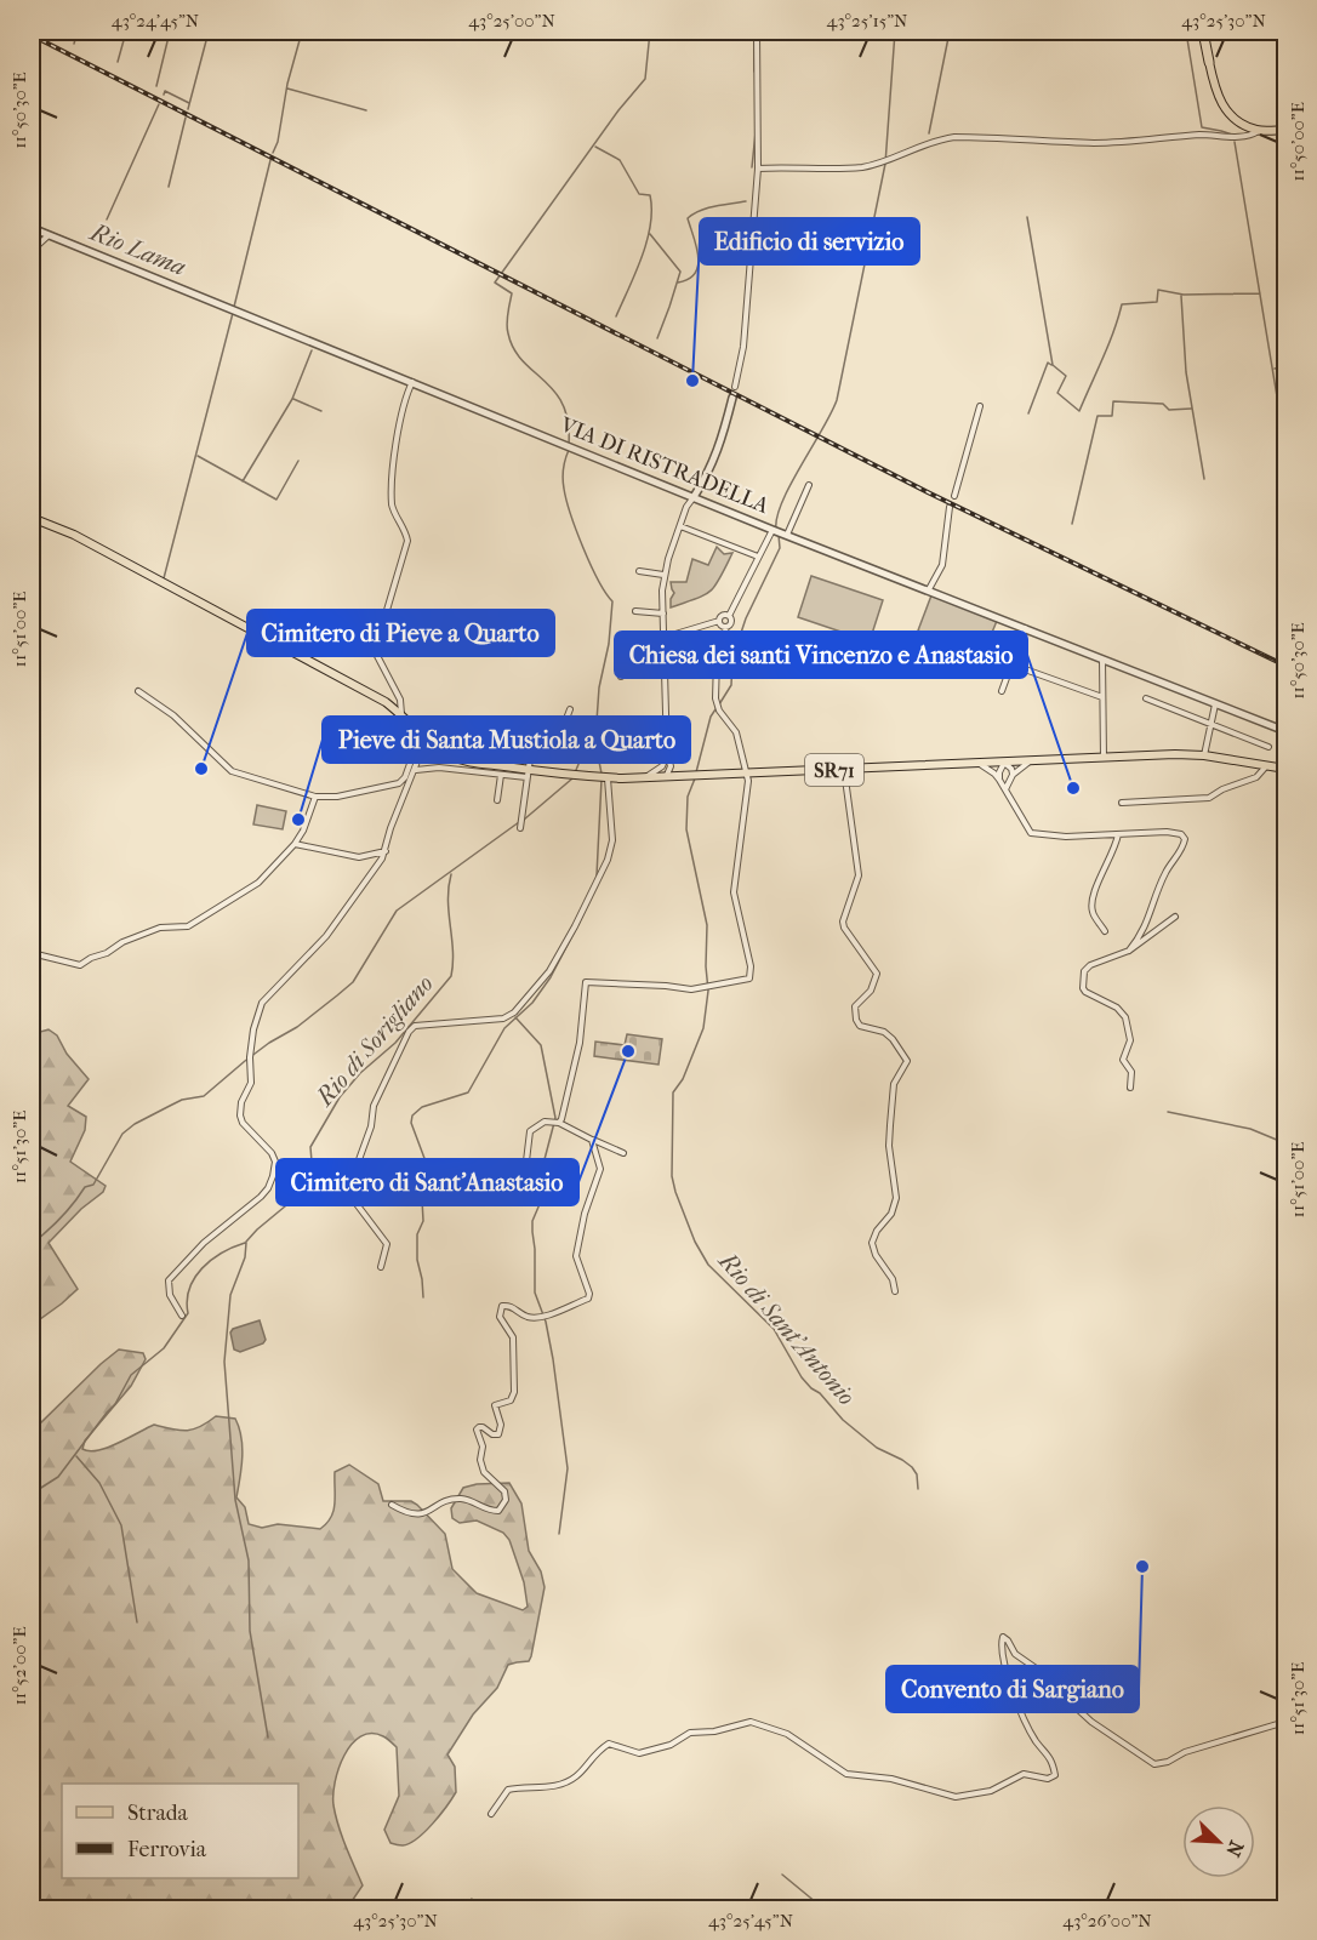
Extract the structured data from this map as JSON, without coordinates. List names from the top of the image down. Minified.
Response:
{"streets":{"main road":["SR71"],"street":["VIA DI RISTRADELLA"]},"water":["Rio Lama","Rio di Sorigliano","Rio di Sant'Antonio"],"places":["Edificio di servizio","Cimitero di Pieve a Quarto","Chiesa dei santi Vincenzo e Anastasio","Pieve di Santa Mustiola a Quarto","Cimitero di Sant'Anastasio","Convento di Sargiano"],"legend":["Strada","Ferrovia"],"north":"bottom right","coordinates":["43°24'45\"N","43°25'00\"N","43°25'15\"N","43°25'30\"N","11°50'30\"E","11°50'00\"E","11°51'00\"E","11°51'30\"E","11°52'00\"E","43°25'45\"N","43°26'00\"N"]}
